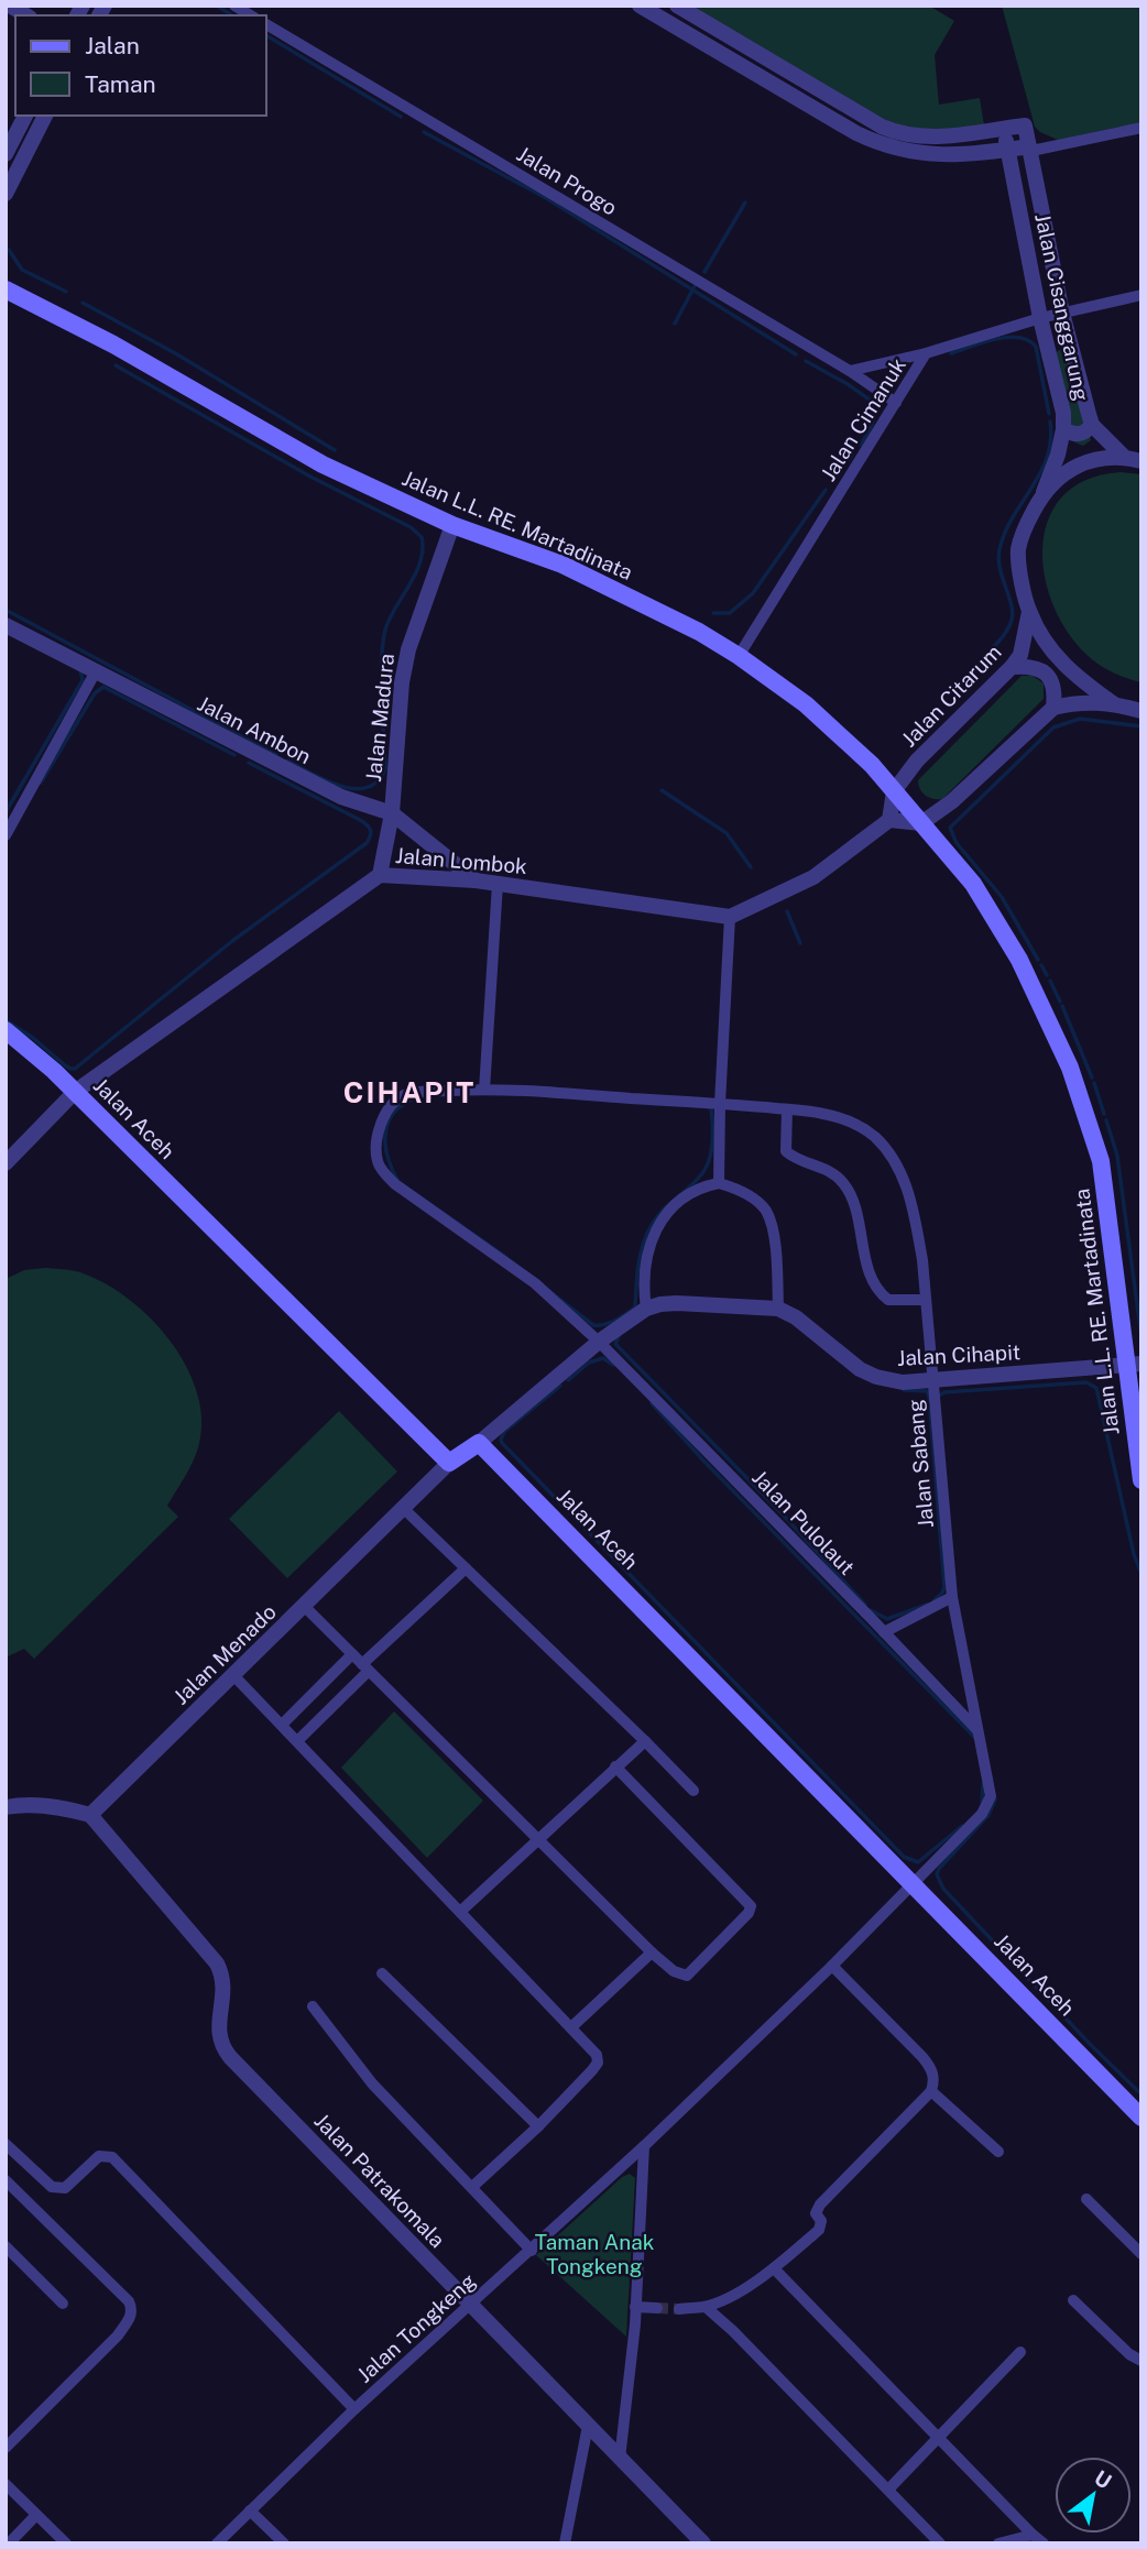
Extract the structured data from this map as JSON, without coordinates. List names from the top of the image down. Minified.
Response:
{"streets":{"main road":["Jalan L.L. RE. Martadinata","Jalan Aceh"],"street":["Jalan Progo","Jalan Cisanggarung","Jalan Cimanuk","Jalan Citarum","Jalan Madura","Jalan Ambon","Jalan Lombok","Jalan Cihapit","Jalan Sabang","Jalan Pulolaut","Jalan Menado","Jalan Patrakomala","Jalan Tongkeng"]},"crossings":[["Jalan Progo","Jalan Cimanuk"],["Jalan Cisanggarung","Jalan Cimanuk"],["Jalan Cimanuk","Jalan L.L. RE. Martadinata"],["Jalan L.L. RE. Martadinata","Jalan Citarum"],["Jalan L.L. RE. Martadinata","Jalan Madura"],["Jalan L.L. RE. Martadinata","Jalan Cihapit"],["Jalan Madura","Jalan Ambon"],["Jalan Madura","Jalan Lombok"],["Jalan Ambon","Jalan Lombok"],["Jalan Lombok","Jalan Aceh"],["Jalan Aceh","Jalan Cihapit"],["Jalan Aceh","Jalan Sabang"],["Jalan Aceh","Jalan Menado"],["Jalan Aceh","Jalan Tongkeng"],["Jalan Cihapit","Jalan Sabang"],["Jalan Cihapit","Jalan Pulolaut"],["Jalan Sabang","Jalan Pulolaut"],["Jalan Sabang","Jalan Tongkeng"],["Jalan Menado","Jalan Patrakomala"],["Jalan Patrakomala","Jalan Tongkeng"]],"districts":["CIHAPIT"],"parks":["Taman Anak Tongkeng"],"legend":["Jalan","Taman"],"north":"top right"}
